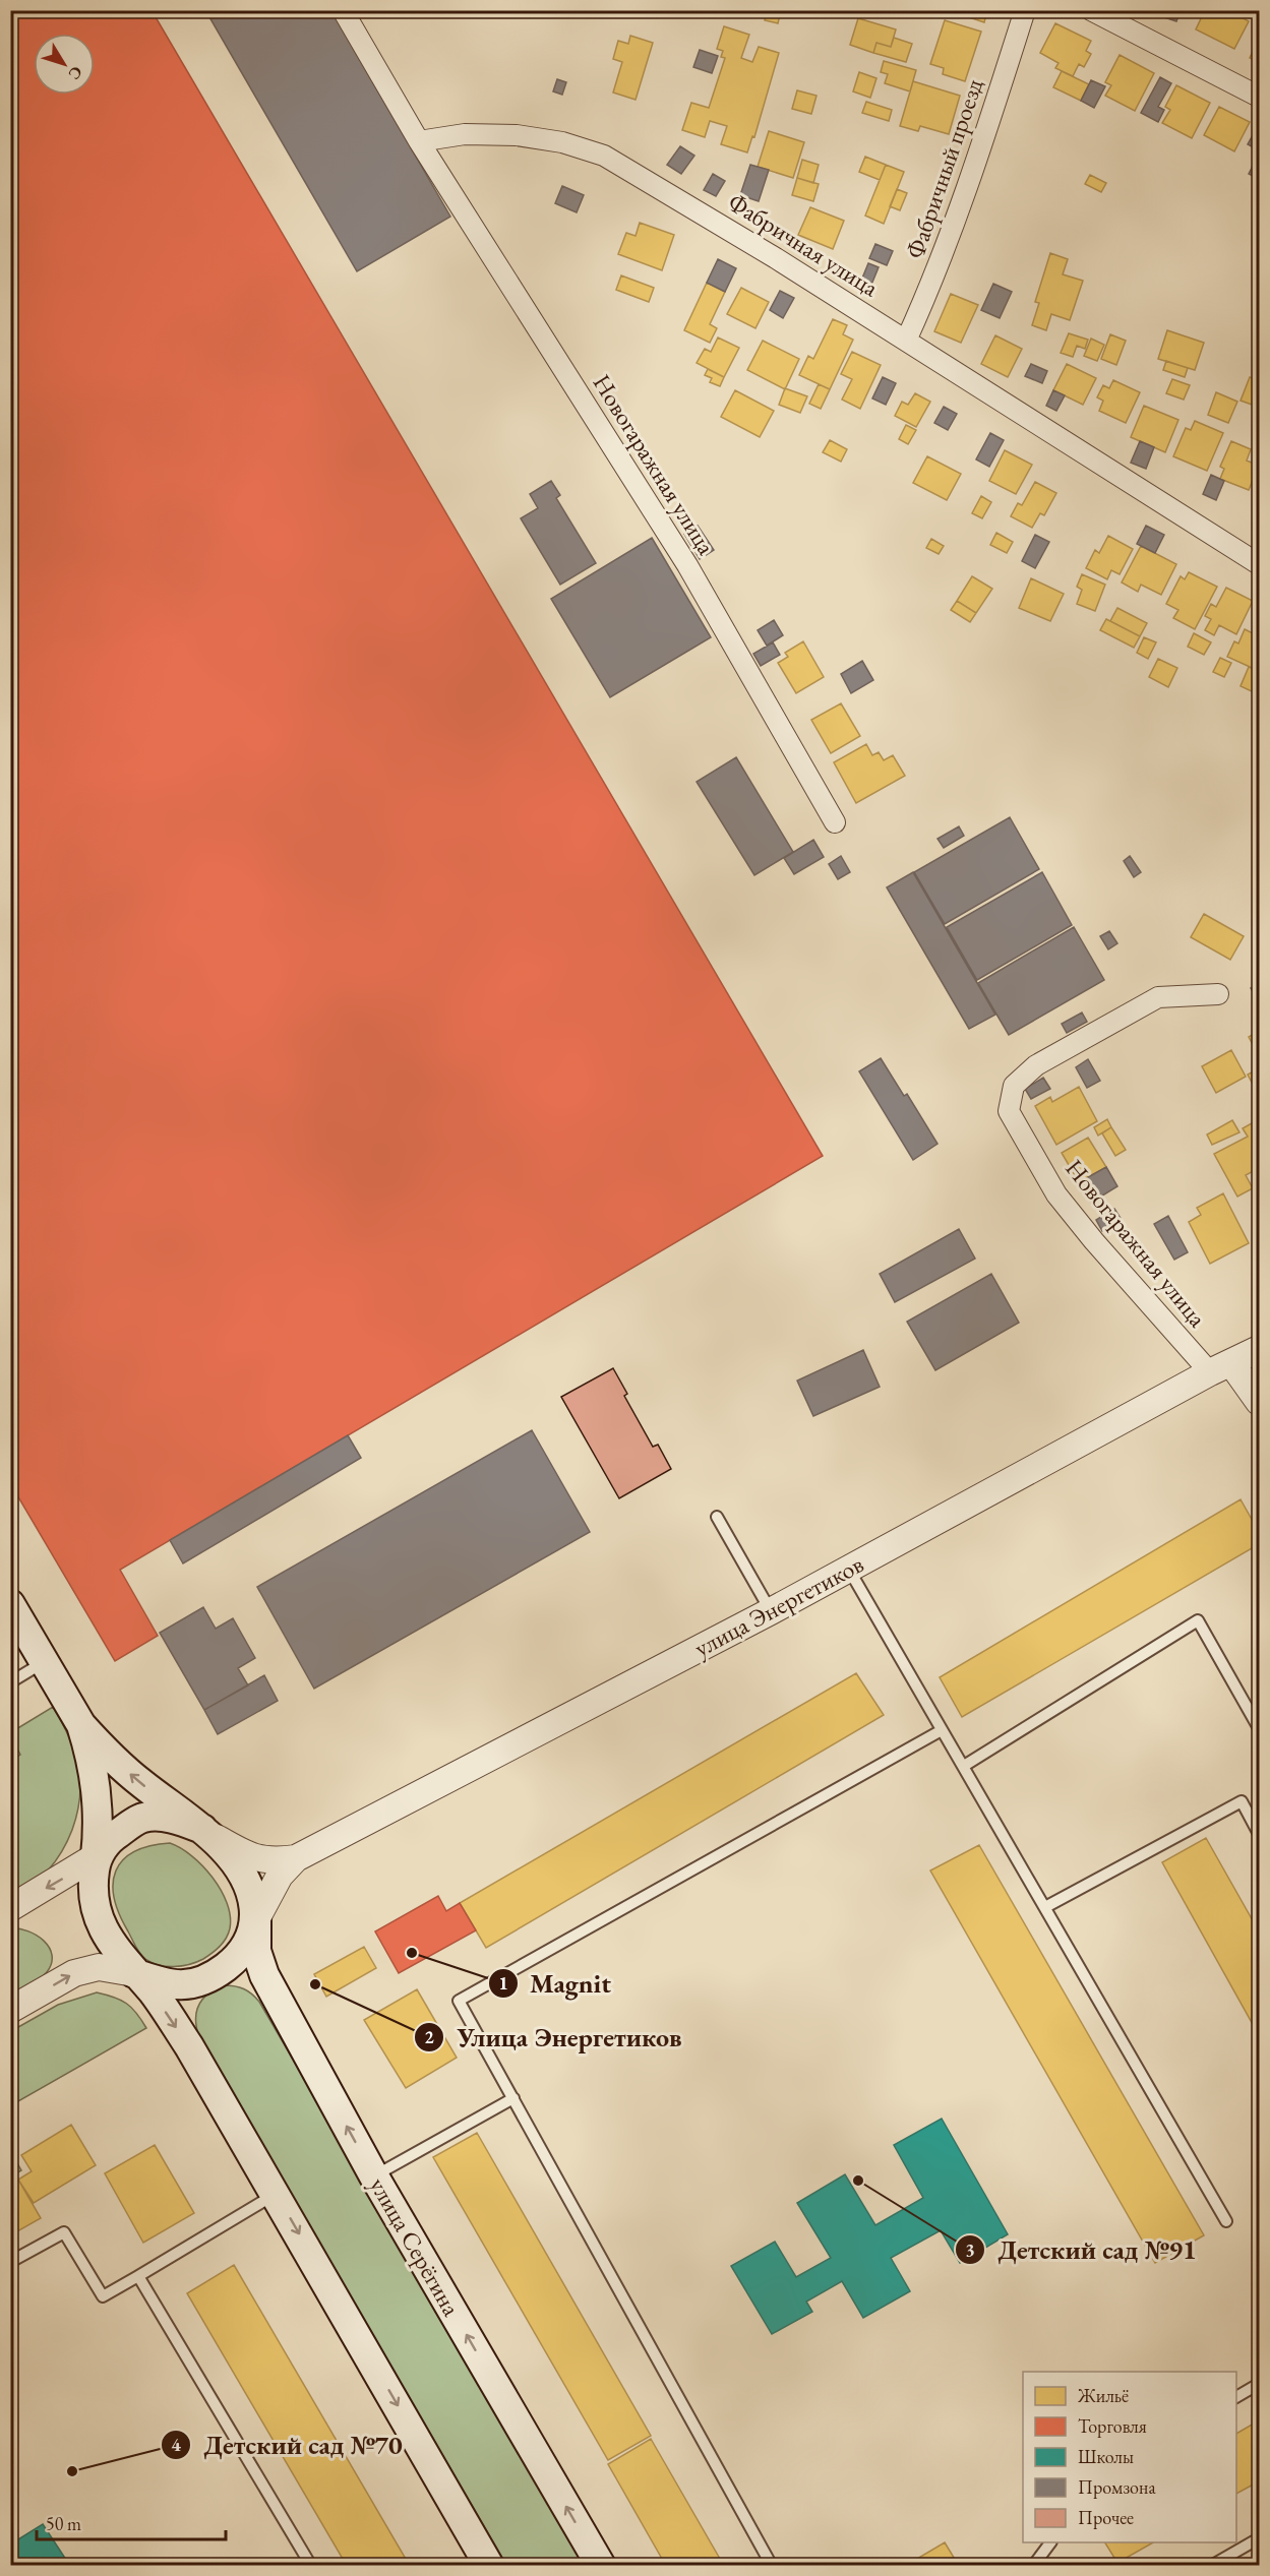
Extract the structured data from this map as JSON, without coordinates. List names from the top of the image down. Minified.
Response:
{"streets":{"main road":["улица Серёгина"],"street":["Фабричный проезд","Фабричная улица","Новогаражная улица","улица Энергетиков"]},"crossings":[["Фабричный проезд","Фабричная улица"],["Фабричная улица","Новогаражная улица"],["Новогаражная улица","улица Энергетиков"]],"places":["Magnit","Улица Энергетиков","Детский сад №91","Детский сад №70"],"legend":["Жильё","Торговля","Школы","Промзона","Прочее"],"scale_bar":"50 m","north":"bottom right"}
